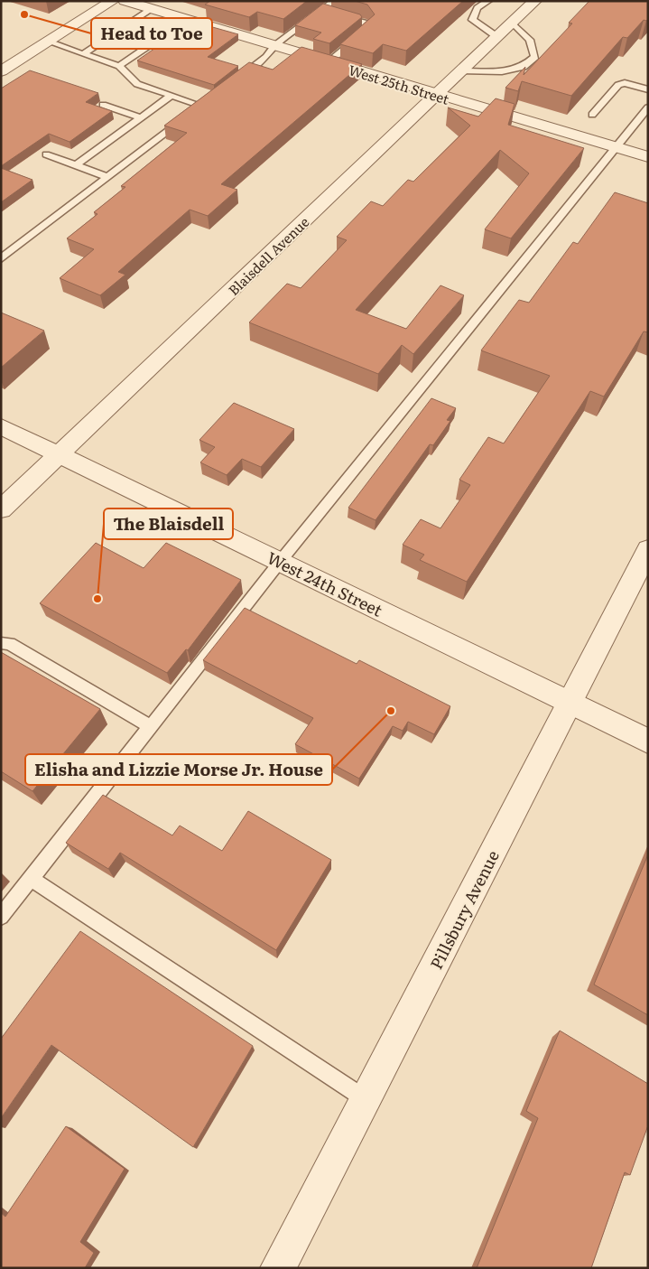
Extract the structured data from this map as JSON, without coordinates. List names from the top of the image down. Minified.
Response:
{"streets":{"street":["West 25th Street","Blaisdell Avenue","West 24th Street","Pillsbury Avenue"]},"crossings":[["West 25th Street","Blaisdell Avenue"],["Blaisdell Avenue","West 24th Street"],["West 24th Street","Pillsbury Avenue"]],"places":["Head to Toe","The Blaisdell","Elisha and Lizzie Morse Jr. House"]}
